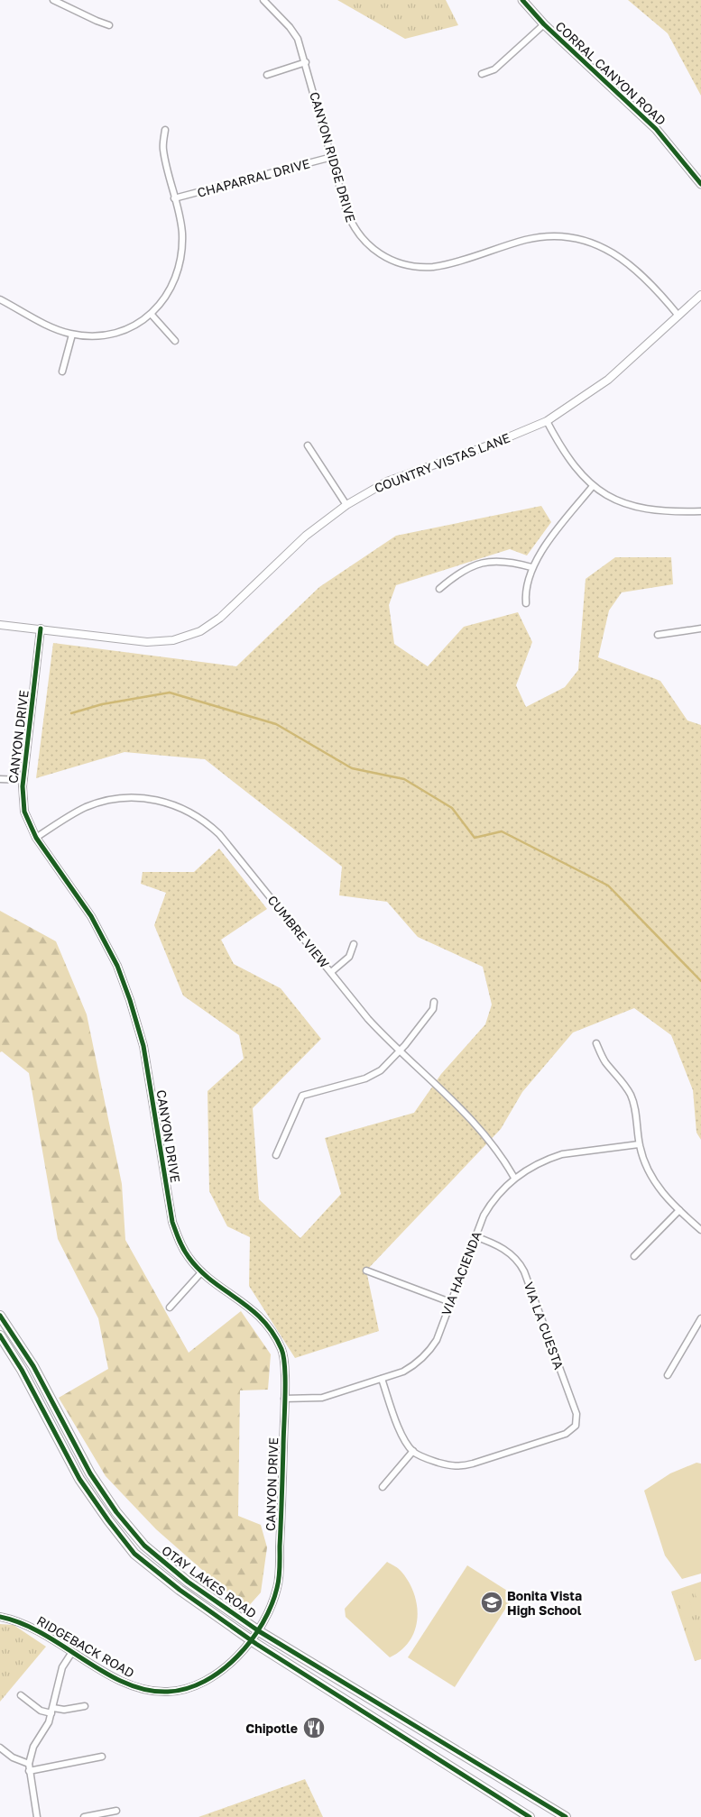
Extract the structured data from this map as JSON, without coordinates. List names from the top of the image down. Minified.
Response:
{"streets":{"main road":["CORRAL CANYON ROAD","OTAY LAKES ROAD"],"street":["CANYON RIDGE DRIVE","CHAPARRAL DRIVE","COUNTRY VISTAS LANE","CANYON DRIVE","CUMBRE VIEW","VIA HACIENDA","VIA LA CUESTA","RIDGEBACK ROAD"]},"crossings":[["CANYON RIDGE DRIVE","CHAPARRAL DRIVE"],["CANYON RIDGE DRIVE","COUNTRY VISTAS LANE"],["COUNTRY VISTAS LANE","CANYON DRIVE"],["CANYON DRIVE","CUMBRE VIEW"],["CANYON DRIVE","VIA HACIENDA"],["CANYON DRIVE","OTAY LAKES ROAD"],["CANYON DRIVE","RIDGEBACK ROAD"],["CUMBRE VIEW","VIA HACIENDA"],["VIA HACIENDA","VIA LA CUESTA"],["OTAY LAKES ROAD","RIDGEBACK ROAD"]],"places":{"school or university":["Bonita Vista High School"],"restaurant":["Chipotle"]}}
